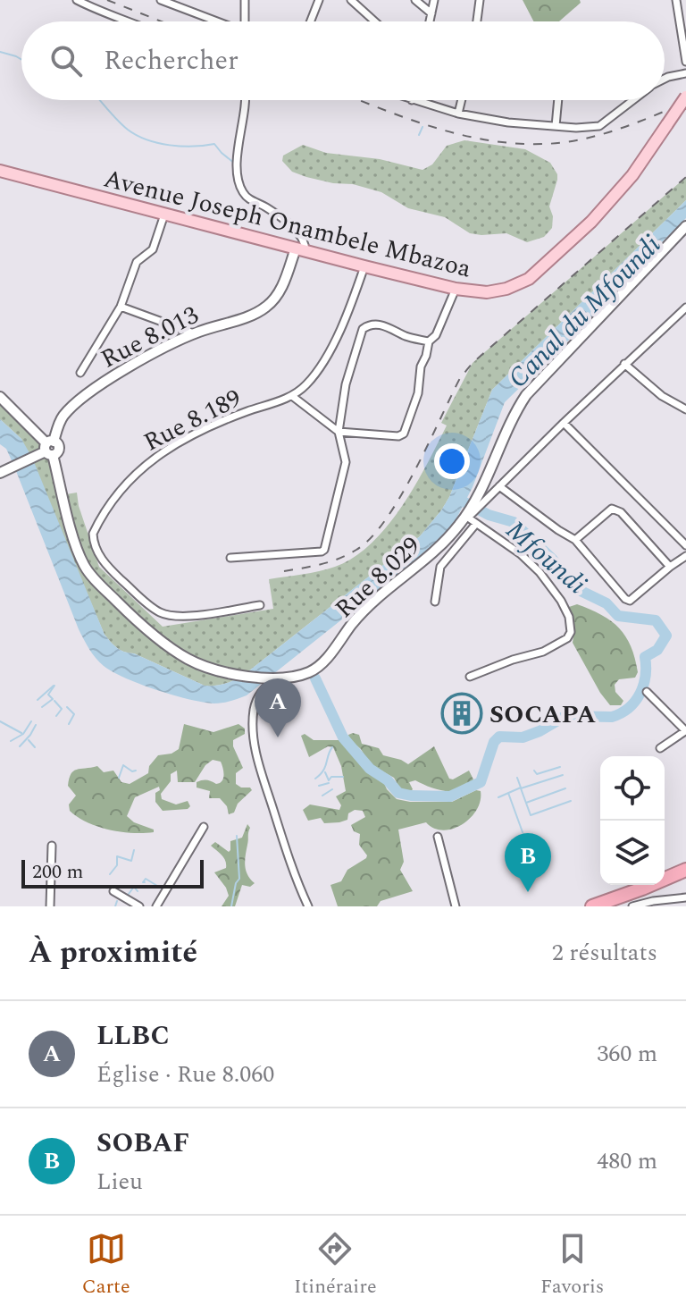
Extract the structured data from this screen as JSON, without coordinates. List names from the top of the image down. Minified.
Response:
{"streets":{"main road":["Avenue Joseph Onambele Mbazoa","Rue 8.013","Rue 8.029"],"street":["Rue 8.189"]},"crossings":[["Avenue Joseph Onambele Mbazoa","Rue 8.013"],["Avenue Joseph Onambele Mbazoa","Rue 8.189"],["Rue 8.013","Rue 8.029"]],"water":["Canal du Mfoundi","Mfoundi"],"places":{"building":["SOCAPA"]},"scale_bar":"200 m","page":{"search":"Rechercher","pins":["A","B"],"scale":"200 m","heading":["À proximité","2 résultats"],"list":[{"mark":"A","name":"LLBC","note":"Église · Rue 8.060","value":"360 m"},{"mark":"B","name":"SOBAF","note":"Lieu","value":"480 m"}],"nav":["Carte","Itinéraire","Favoris"]}}
